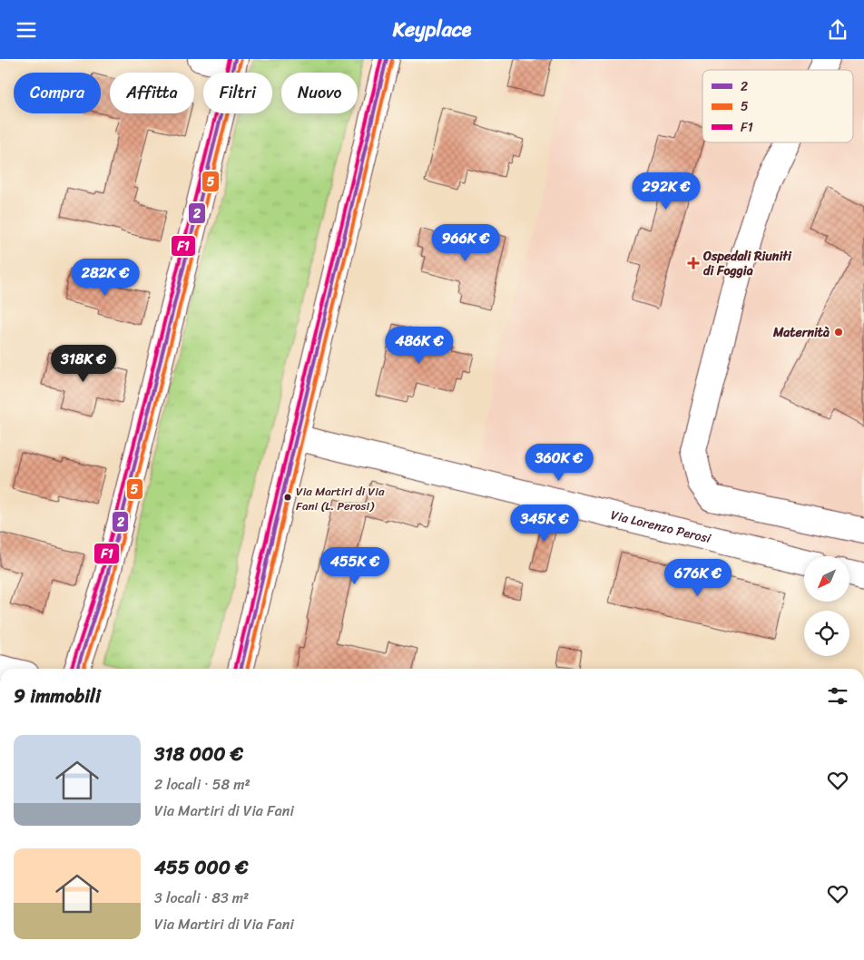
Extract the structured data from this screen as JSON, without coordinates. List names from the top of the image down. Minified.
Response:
{"streets":{"street":["Via Lorenzo Perosi"]},"places":{"health":["Ospedali Riuniti di Foggia"],"other":["Maternità","Via Martiri di Via Fani (L. Perosi)"]},"lines":["transit line 2","transit line F1","transit line 5"],"legend":["2","5","F1"],"north":"bottom left","page":{"header":"Keyplace","chip":["Compra","Affitta","Filtri","Nuovo"],"price":["292K €","966K €","282K €","486K €","318K €","360K €","345K €","455K €","676K €"],"heading":"9 immobili","list":[{"name":"318 000 €","note":"2 locali · 58 m² · Via Martiri di Via Fani"},{"name":"455 000 €","note":"3 locali · 83 m² · Via Martiri di Via Fani"}]}}
